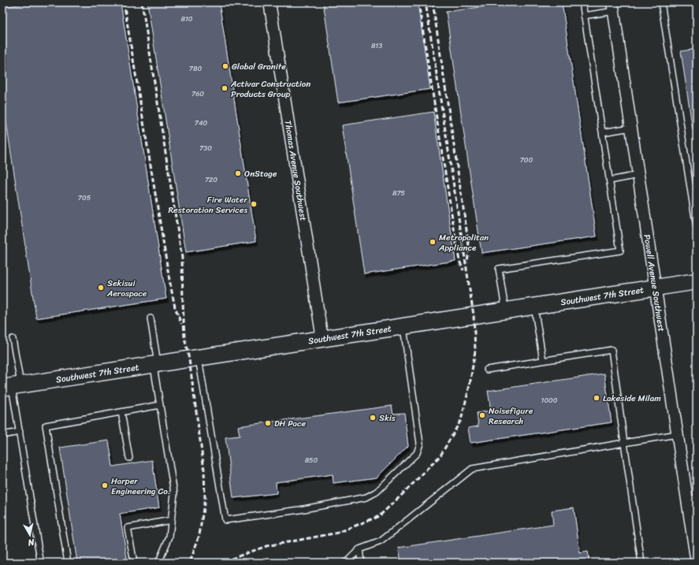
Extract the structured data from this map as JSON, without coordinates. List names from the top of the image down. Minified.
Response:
{"streets":{"street":["Thomas Avenue Southwest","Powell Avenue Southwest","Southwest 7th Street"]},"crossings":[["Thomas Avenue Southwest","Southwest 7th Street"],["Powell Avenue Southwest","Southwest 7th Street"]],"places":["Global Granite","Activar Construction Products Group","OnStage","Fire Water Restoration Services","Metropolitan Appliance","Sekisui Aerospace","Lakeside Milam","Noisefigure Research","Skis","DH Pace","Harper Engineering Co."],"house_numbers":["810","813","780","760","740","730","700","720","875","705","1000","850"],"north":"bottom"}
